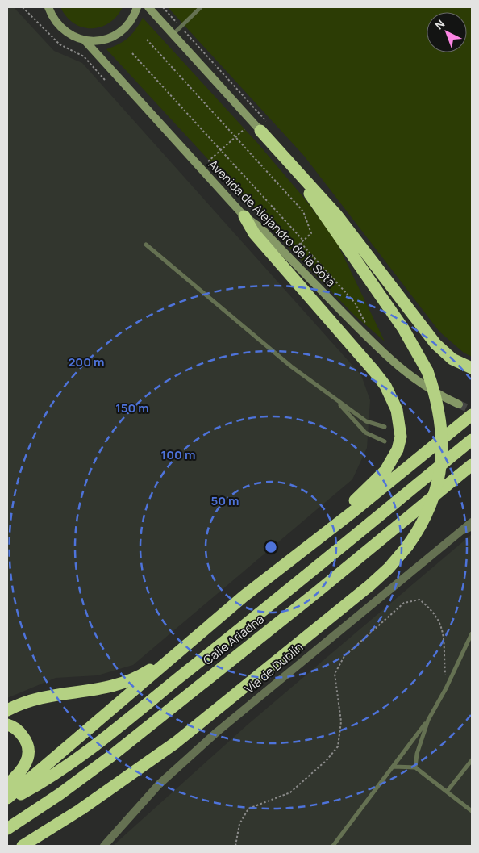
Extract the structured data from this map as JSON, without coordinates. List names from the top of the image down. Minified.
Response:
{"streets":{"highway":["Calle Ariadna"],"main road":["Avenida de Alejandro de la Sota"],"street":["Vía de Dublín"]},"north":"top left","rings":["200 m","150 m","100 m","50 m"]}
